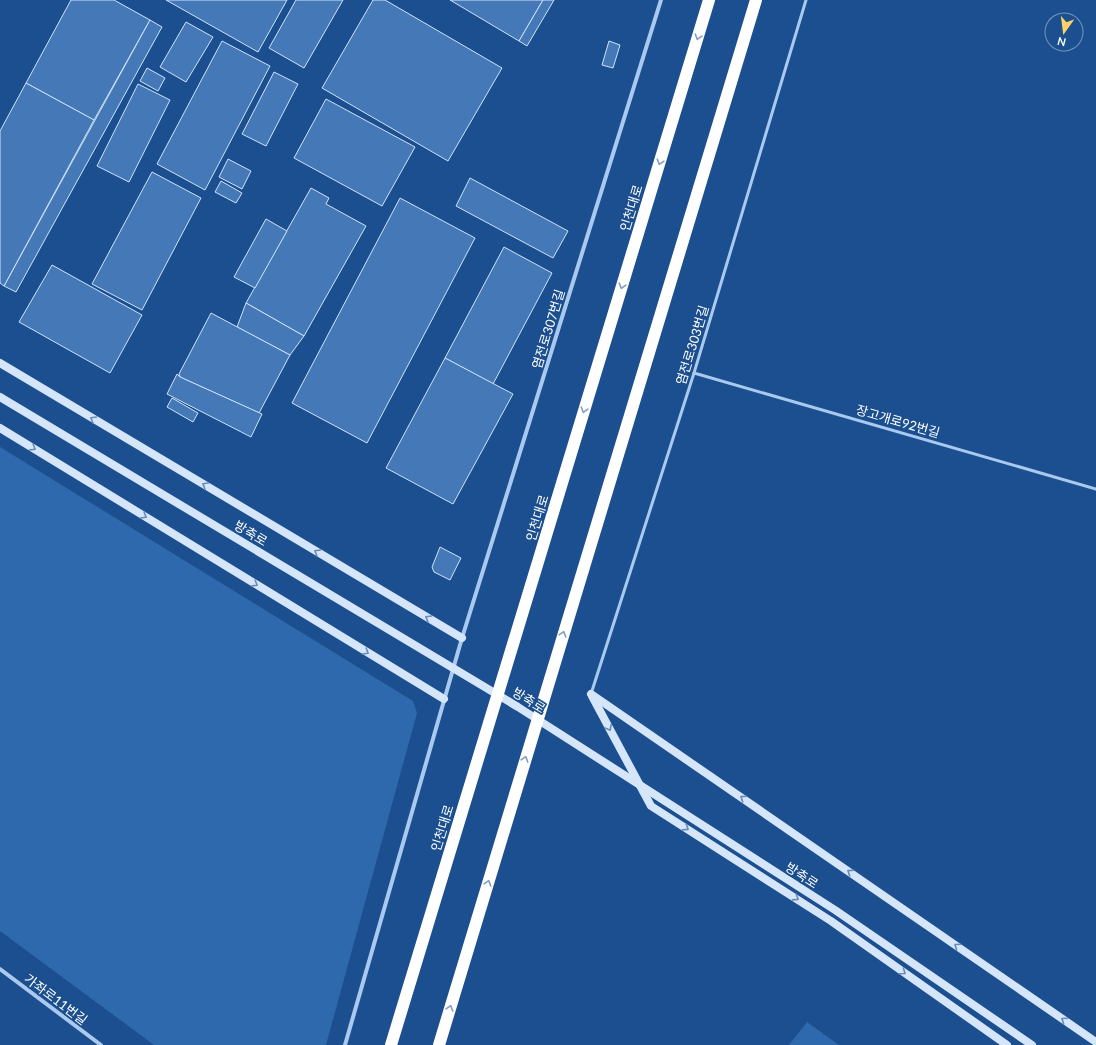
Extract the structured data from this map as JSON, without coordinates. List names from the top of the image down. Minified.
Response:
{"streets":{"highway":["인천대로"],"main road":["방축로"],"street":["염전로307번길","가좌로11번길"],"lane":["염전로303번길","장고개로92번길"]},"crossings":[["염전로303번길","장고개로92번길"]],"north":"bottom"}
